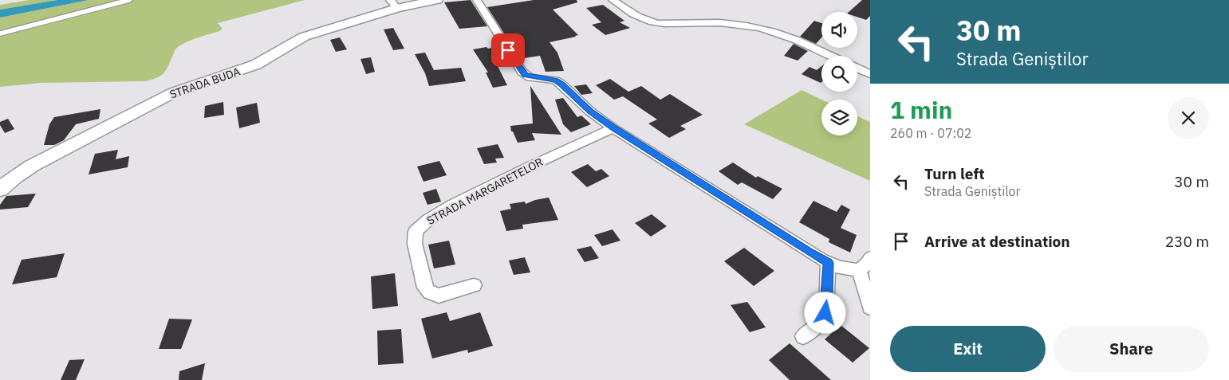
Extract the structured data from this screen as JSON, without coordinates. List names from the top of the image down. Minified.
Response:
{"streets":{"street":["STRADA BUDA","STRADA MARGARETELOR"]},"page":{"turn":["30 m","Strada Geniștilor"],"heading":["1 min","260 m · 07:02"],"list":[{"name":"Turn left","note":"Strada Geniștilor","value":"30 m"},{"name":"Arrive at destination","value":"230 m"}],"buttons":["Exit","Share"]}}
